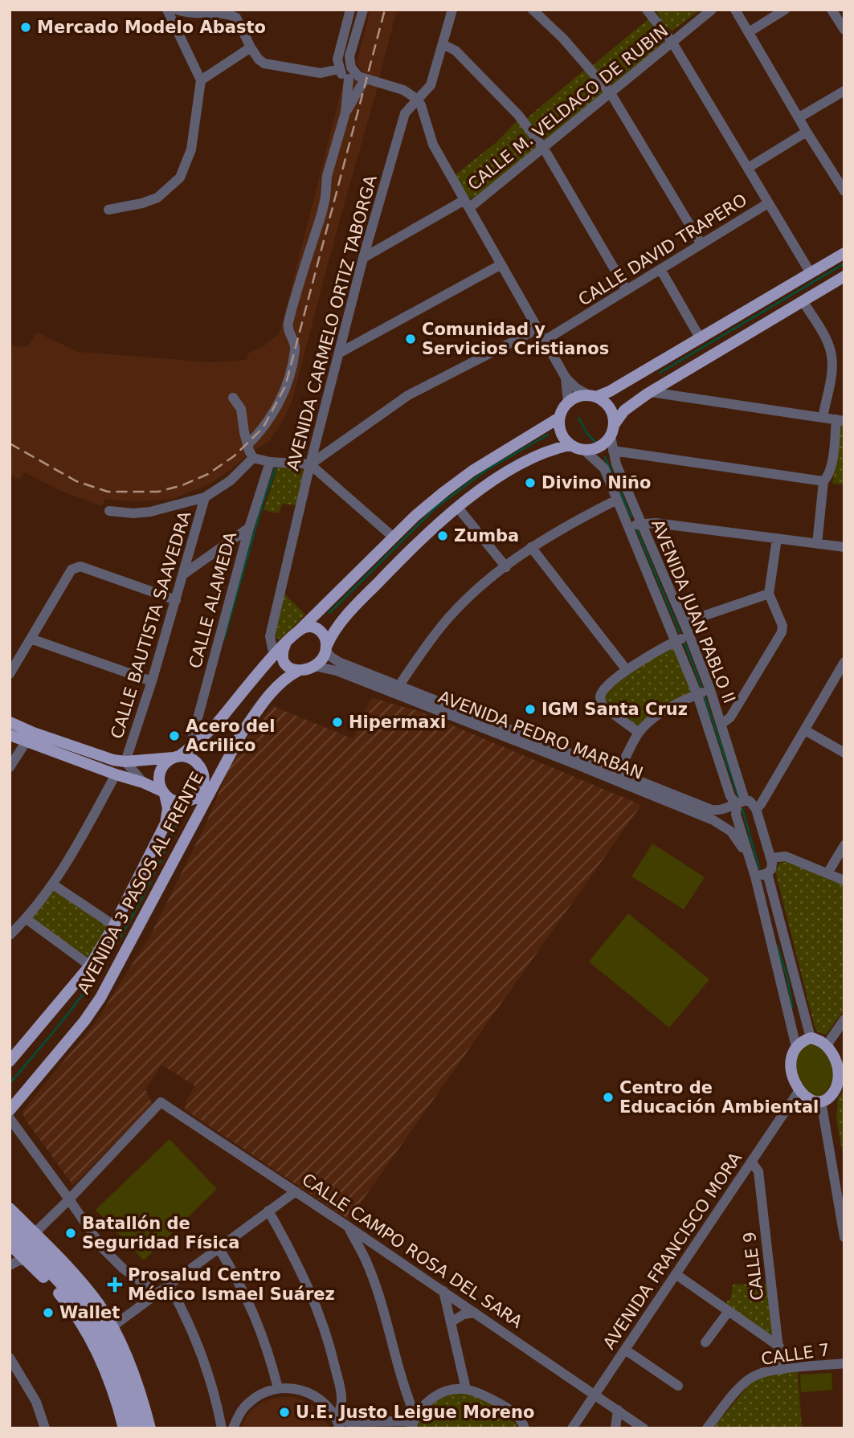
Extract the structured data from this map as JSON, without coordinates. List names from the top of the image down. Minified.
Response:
{"streets":{"main road":["AVENIDA 3 PASOS AL FRENTE"],"street":["CALLE M. VELDACO DE RUBIN","CALLE DAVID TRAPERO","AVENIDA CARMELO ORTIZ TABORGA","CALLE ALAMEDA","AVENIDA JUAN PABLO II","CALLE BAUTISTA SAAVEDRA","AVENIDA PEDRO MARBAN","CALLE CAMPO ROSA DEL SARA","AVENIDA FRANCISCO MORA","CALLE 9","CALLE 7"]},"crossings":[["CALLE M. VELDACO DE RUBIN","AVENIDA CARMELO ORTIZ TABORGA"],["AVENIDA CARMELO ORTIZ TABORGA","AVENIDA 3 PASOS AL FRENTE"],["CALLE ALAMEDA","AVENIDA 3 PASOS AL FRENTE"],["AVENIDA JUAN PABLO II","AVENIDA PEDRO MARBAN"],["AVENIDA PEDRO MARBAN","AVENIDA 3 PASOS AL FRENTE"],["CALLE CAMPO ROSA DEL SARA","AVENIDA FRANCISCO MORA"],["AVENIDA FRANCISCO MORA","CALLE 9"],["CALLE 9","CALLE 7"]],"places":{"other":["Mercado Modelo Abasto","Comunidad y Servicios Cristianos","Divino Niño","Zumba","IGM Santa Cruz","Hipermaxi","Acero del Acrilico","Centro de Educación Ambiental","Batallón de Seguridad Física","Wallet","U.E. Justo Leigue Moreno"],"health":["Prosalud Centro Médico Ismael Suárez"]}}
